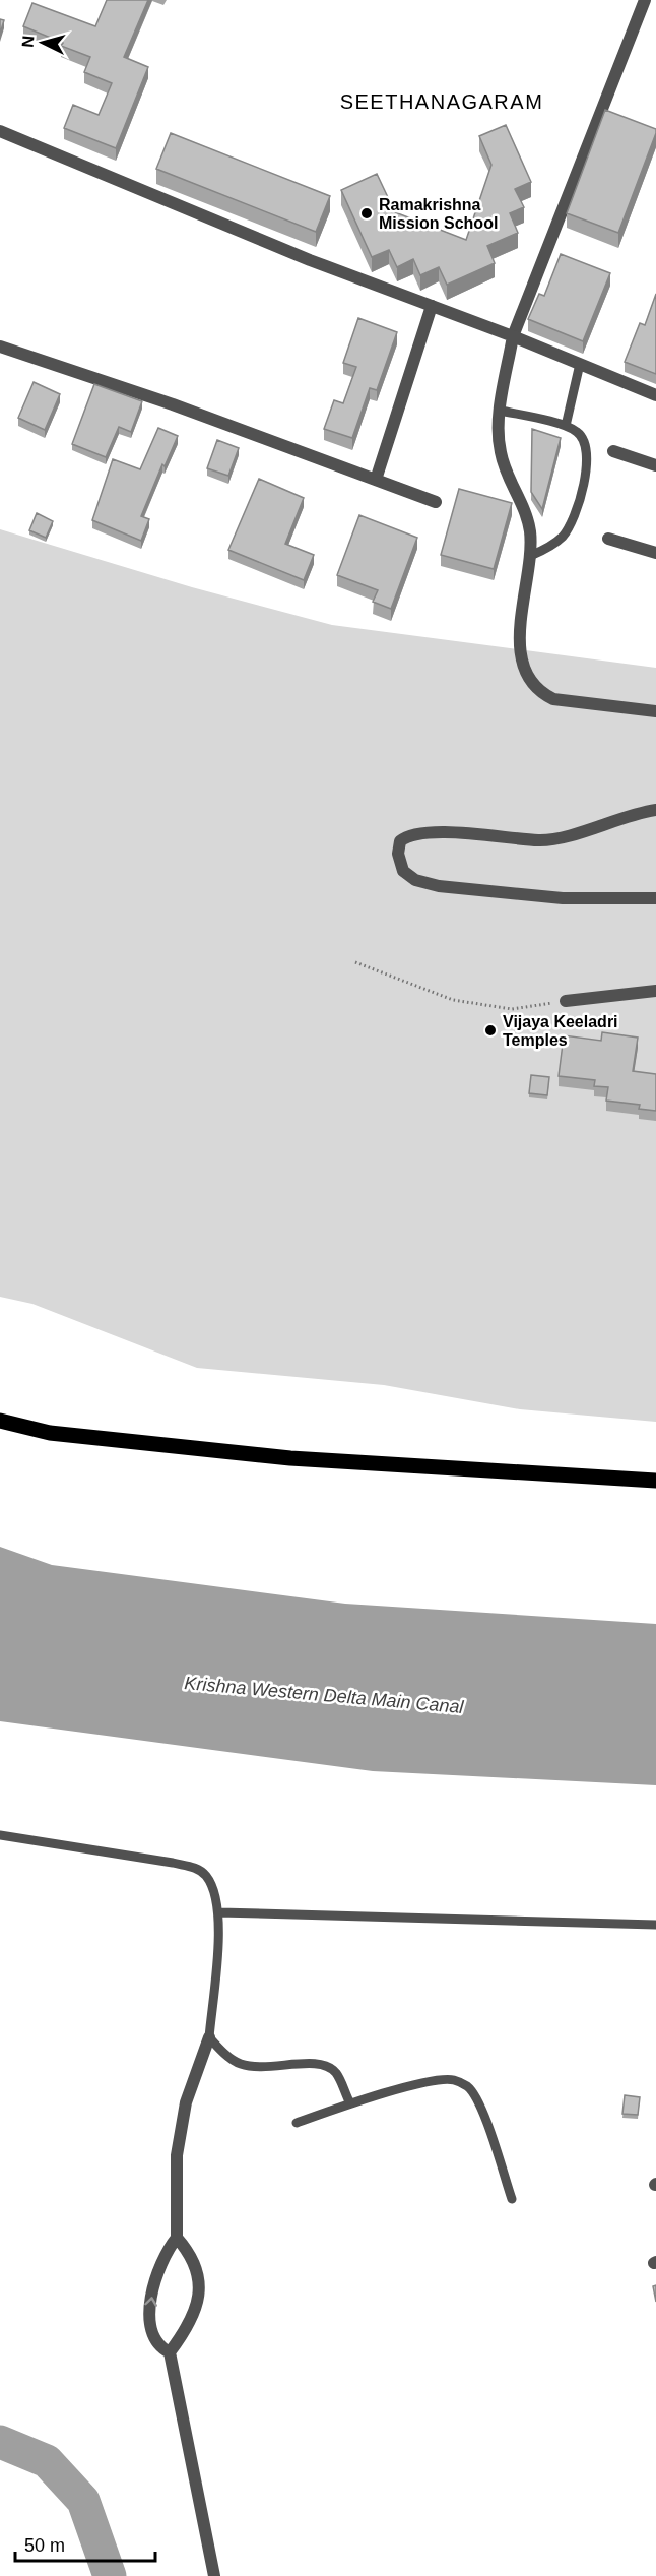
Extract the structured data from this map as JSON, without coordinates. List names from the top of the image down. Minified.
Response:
{"districts":["SEETHANAGARAM"],"water":["Krishna Western Delta Main Canal"],"places":["Ramakrishna Mission School","Vijaya Keeladri Temples"],"scale_bar":"50 m","north":"left"}
